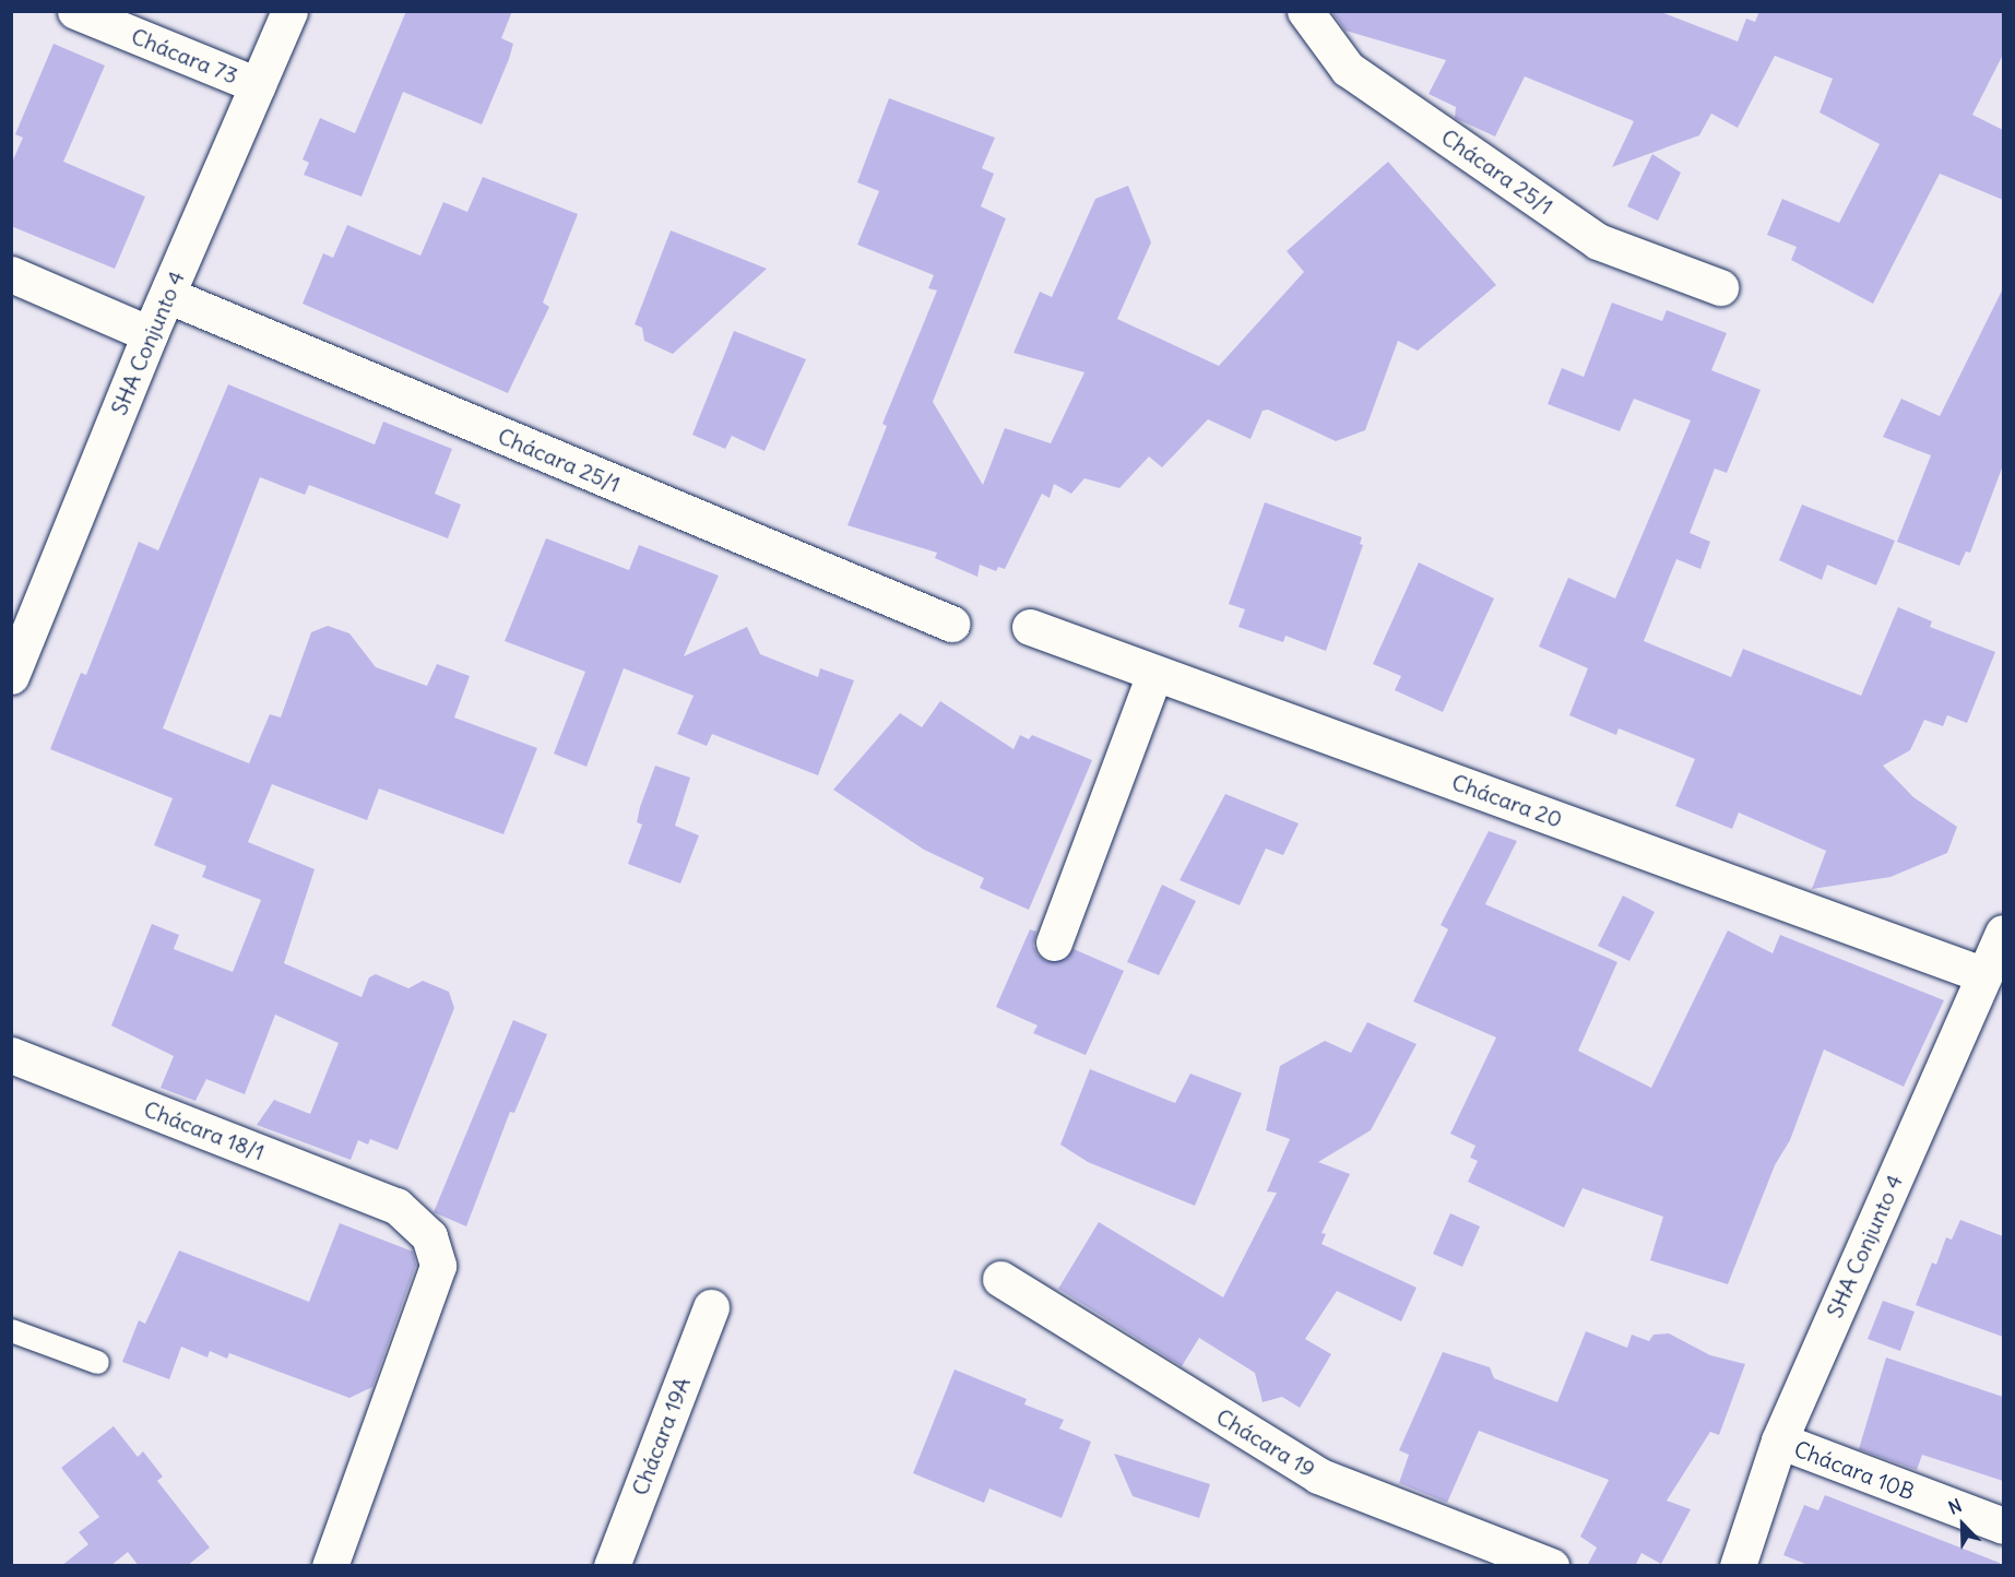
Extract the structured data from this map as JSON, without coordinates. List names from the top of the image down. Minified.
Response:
{"streets":{"street":["Chácara 73","Chácara 25/1","SHA Conjunto 4","Chácara 20","Chácara 18/1","Chácara 19A","Chácara 19","Chácara 10B"]},"crossings":[["Chácara 73","SHA Conjunto 4"],["Chácara 25/1","SHA Conjunto 4"],["SHA Conjunto 4","Chácara 20"],["SHA Conjunto 4","Chácara 10B"]],"north":"top left"}
